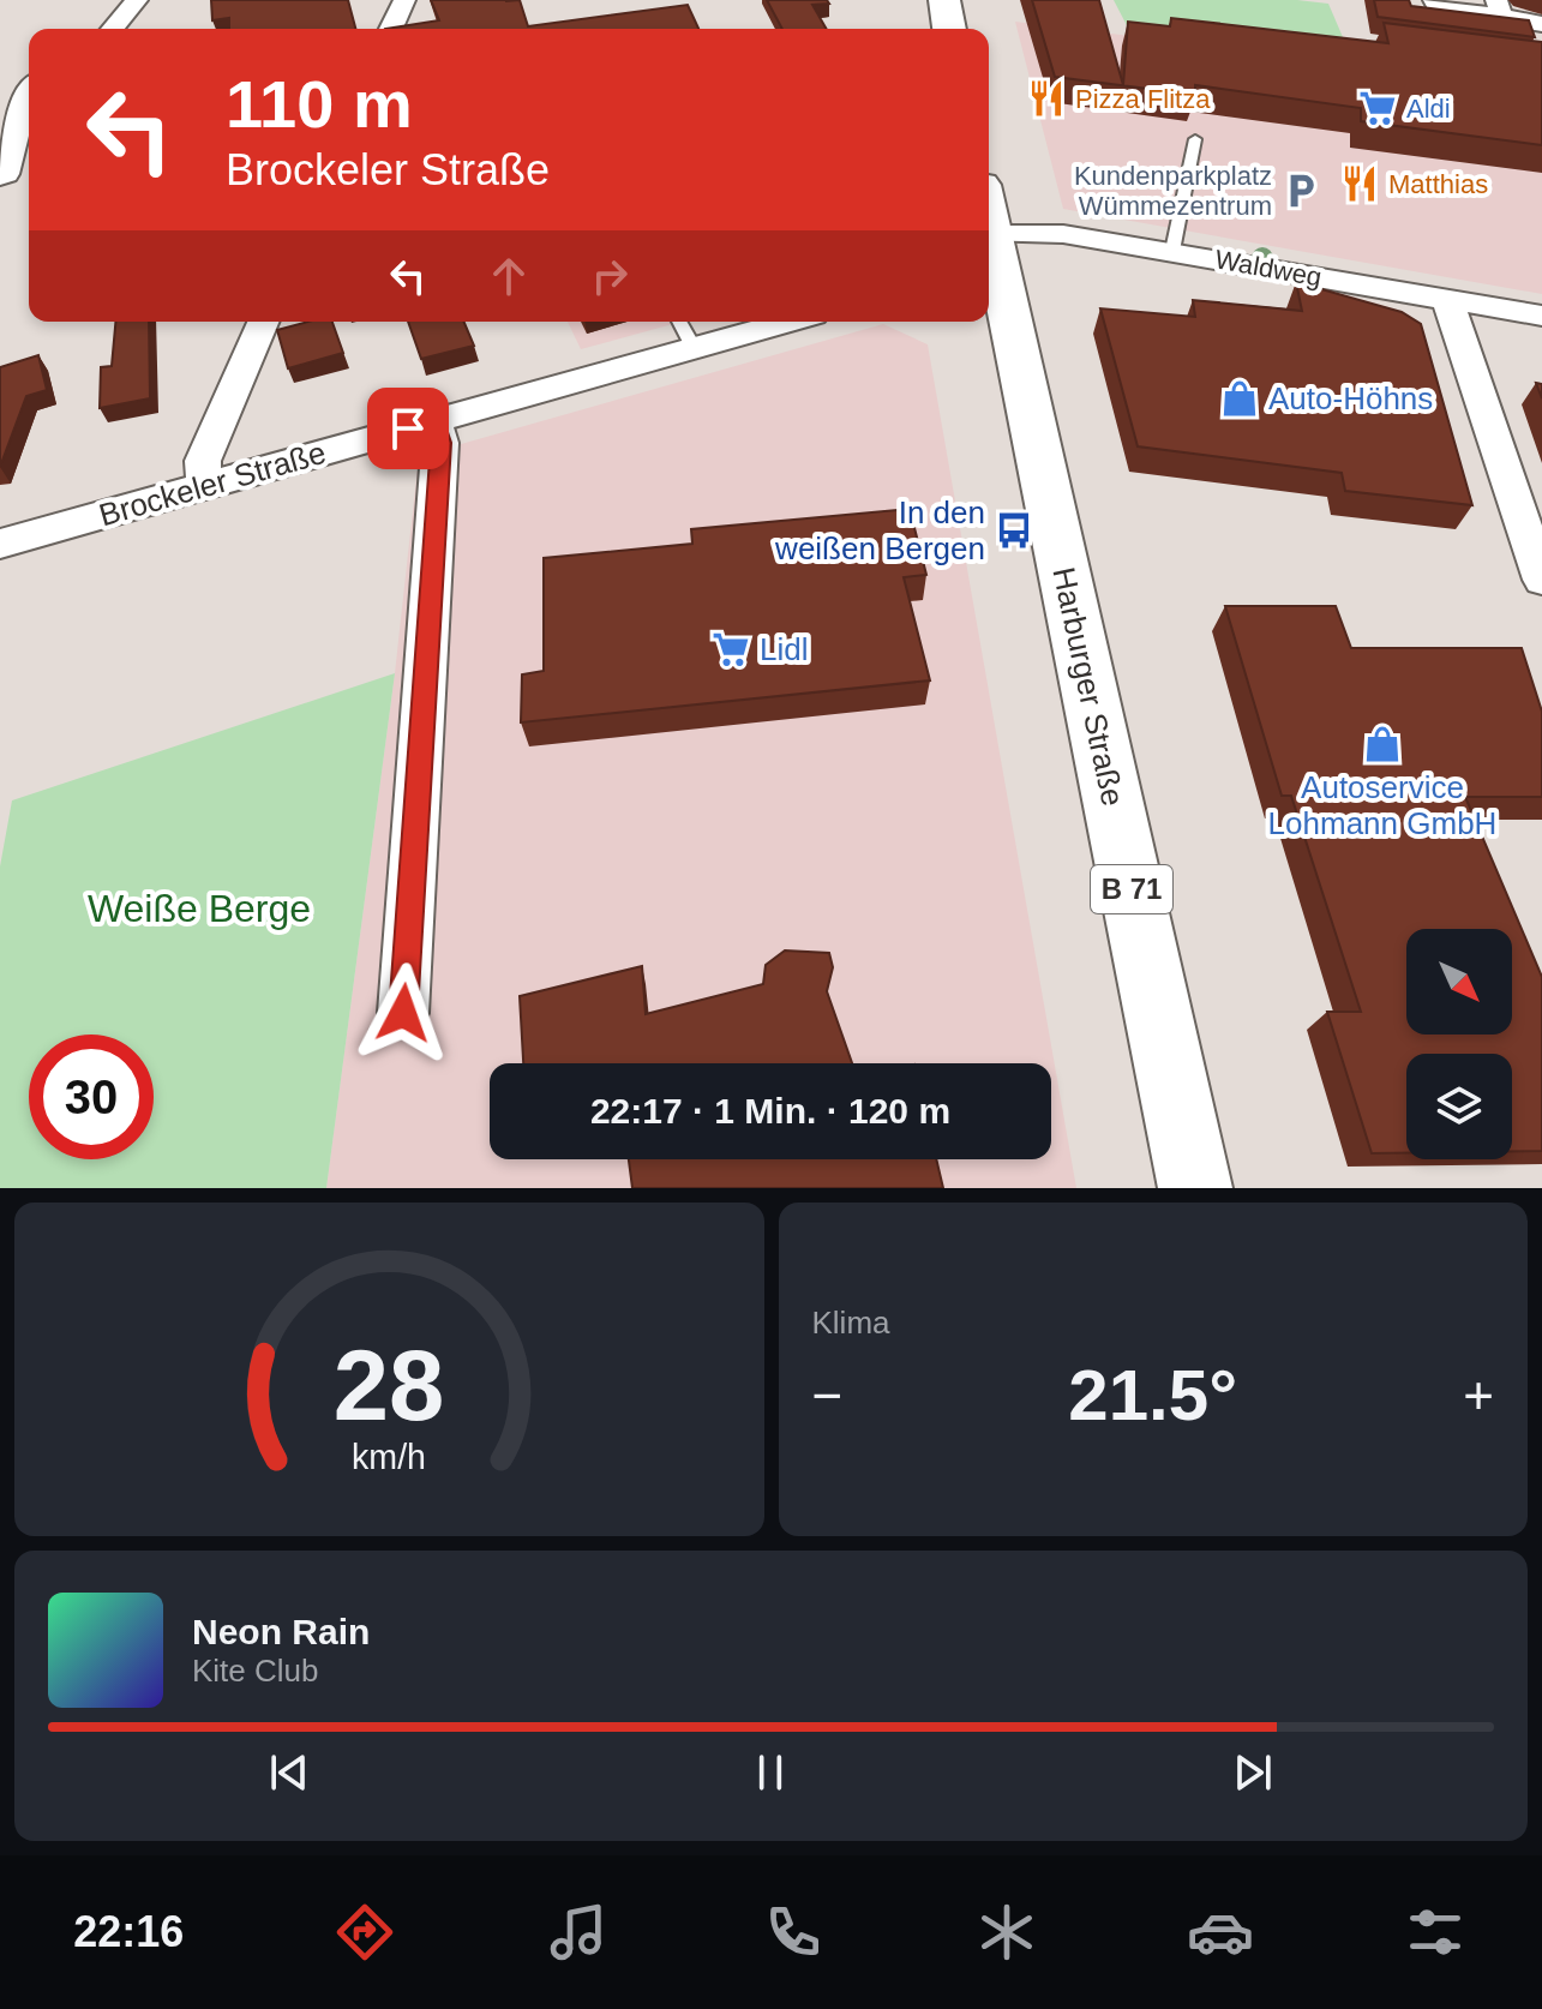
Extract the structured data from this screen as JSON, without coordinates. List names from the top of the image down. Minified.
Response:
{"streets":{"main road":["Harburger Straße","B 71"],"street":["Waldweg","Brockeler Straße"]},"crossings":[["Waldweg","Harburger Straße"]],"parks":["Weiße Berge"],"places":{"restaurant":["Pizza Flitza","Matthias"],"supermarket":["Aldi","Lidl"],"parking":["Kundenparkplatz Wümmezentrum"],"shop":["Auto-Höhns","Autoservice Lohmann GmbH"],"bus stop":["In den weißen Bergen"]},"north":"bottom right","page":{"turn":["110 m","Brockeler Straße"],"limit":"30","trip":"22:17 · 1 Min. · 120 m","tile":"Klima","heat":["−","21.5°","+"],"song":["Neon Rain","Kite Club"],"tabs":"22:16","gauge":["28","km/h"]}}
